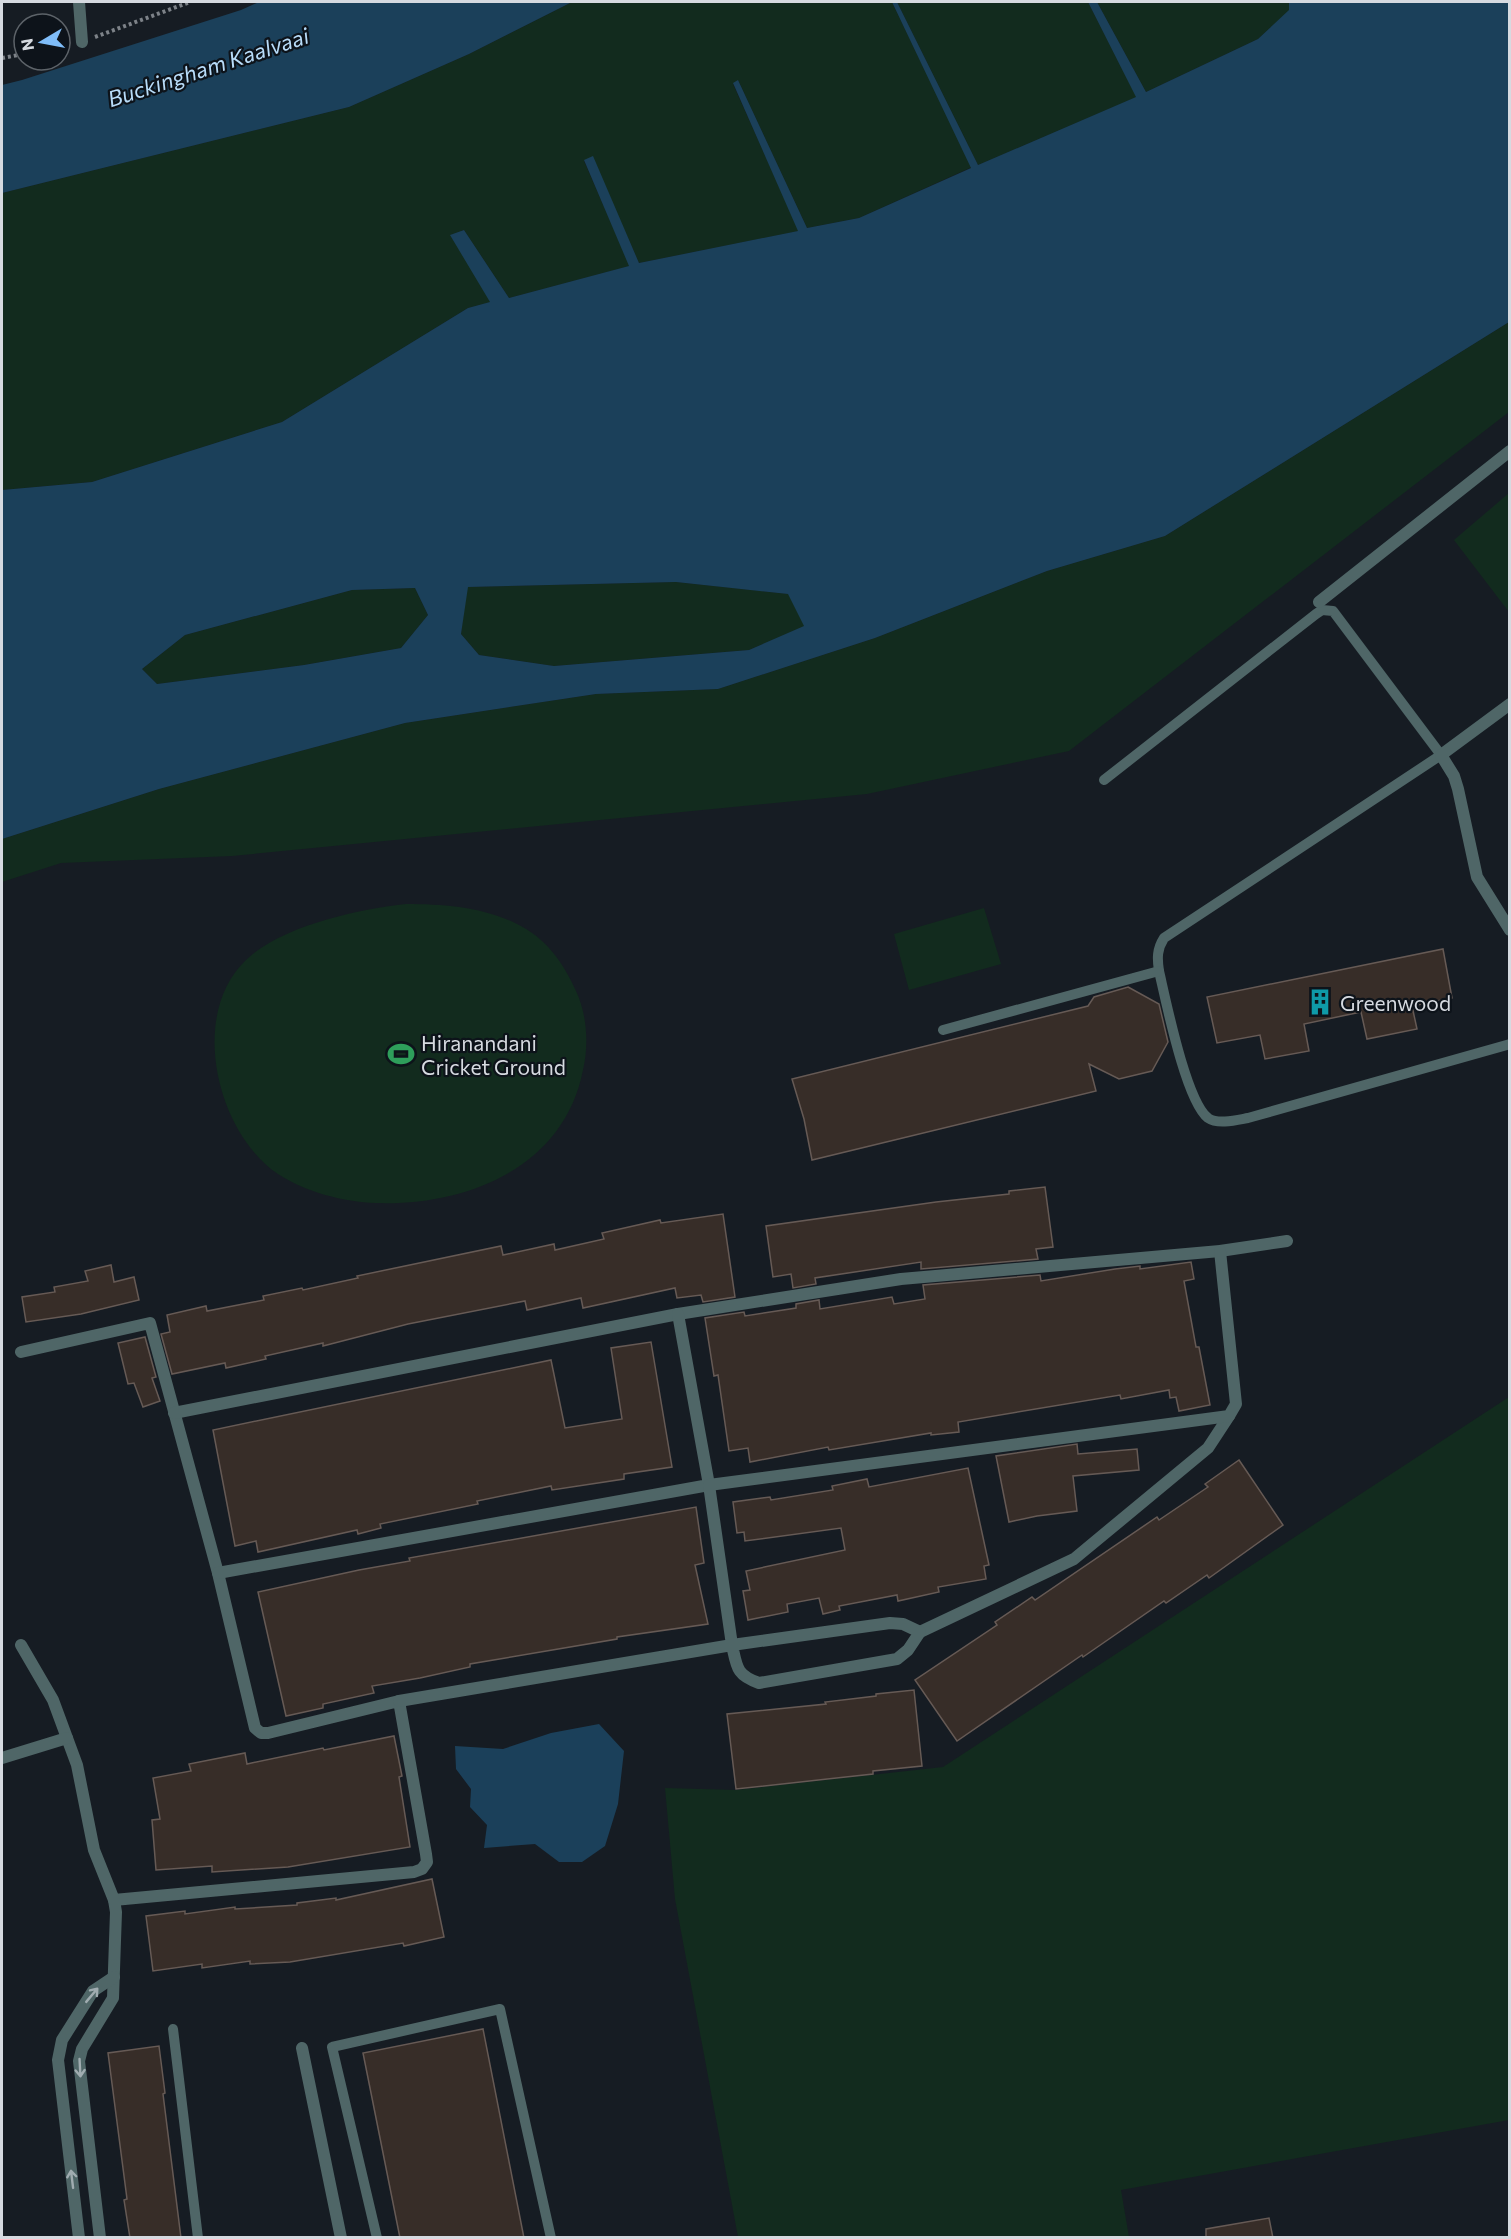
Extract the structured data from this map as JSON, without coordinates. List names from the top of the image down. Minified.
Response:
{"water":["Buckingham Kaalvaai"],"places":{"building":["Greenwood"],"sports":["Hiranandani Cricket Ground"]},"north":"left"}
